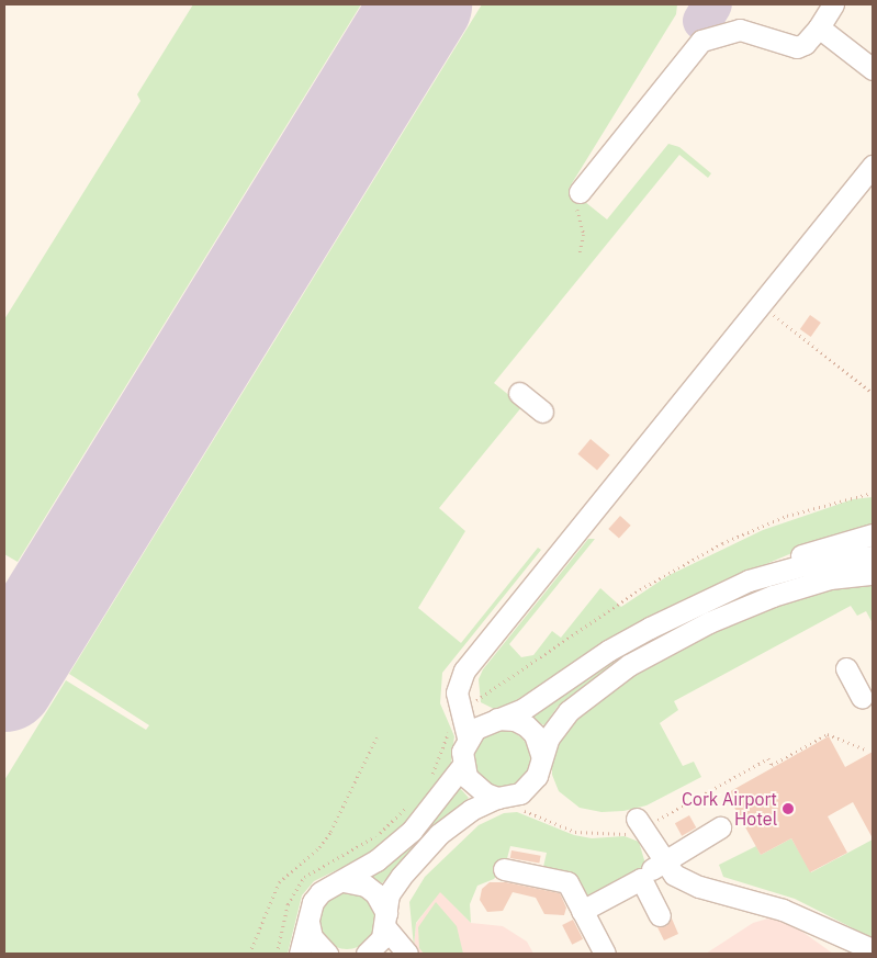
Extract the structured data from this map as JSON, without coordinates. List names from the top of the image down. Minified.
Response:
{"places":["Cork Airport Hotel"]}
